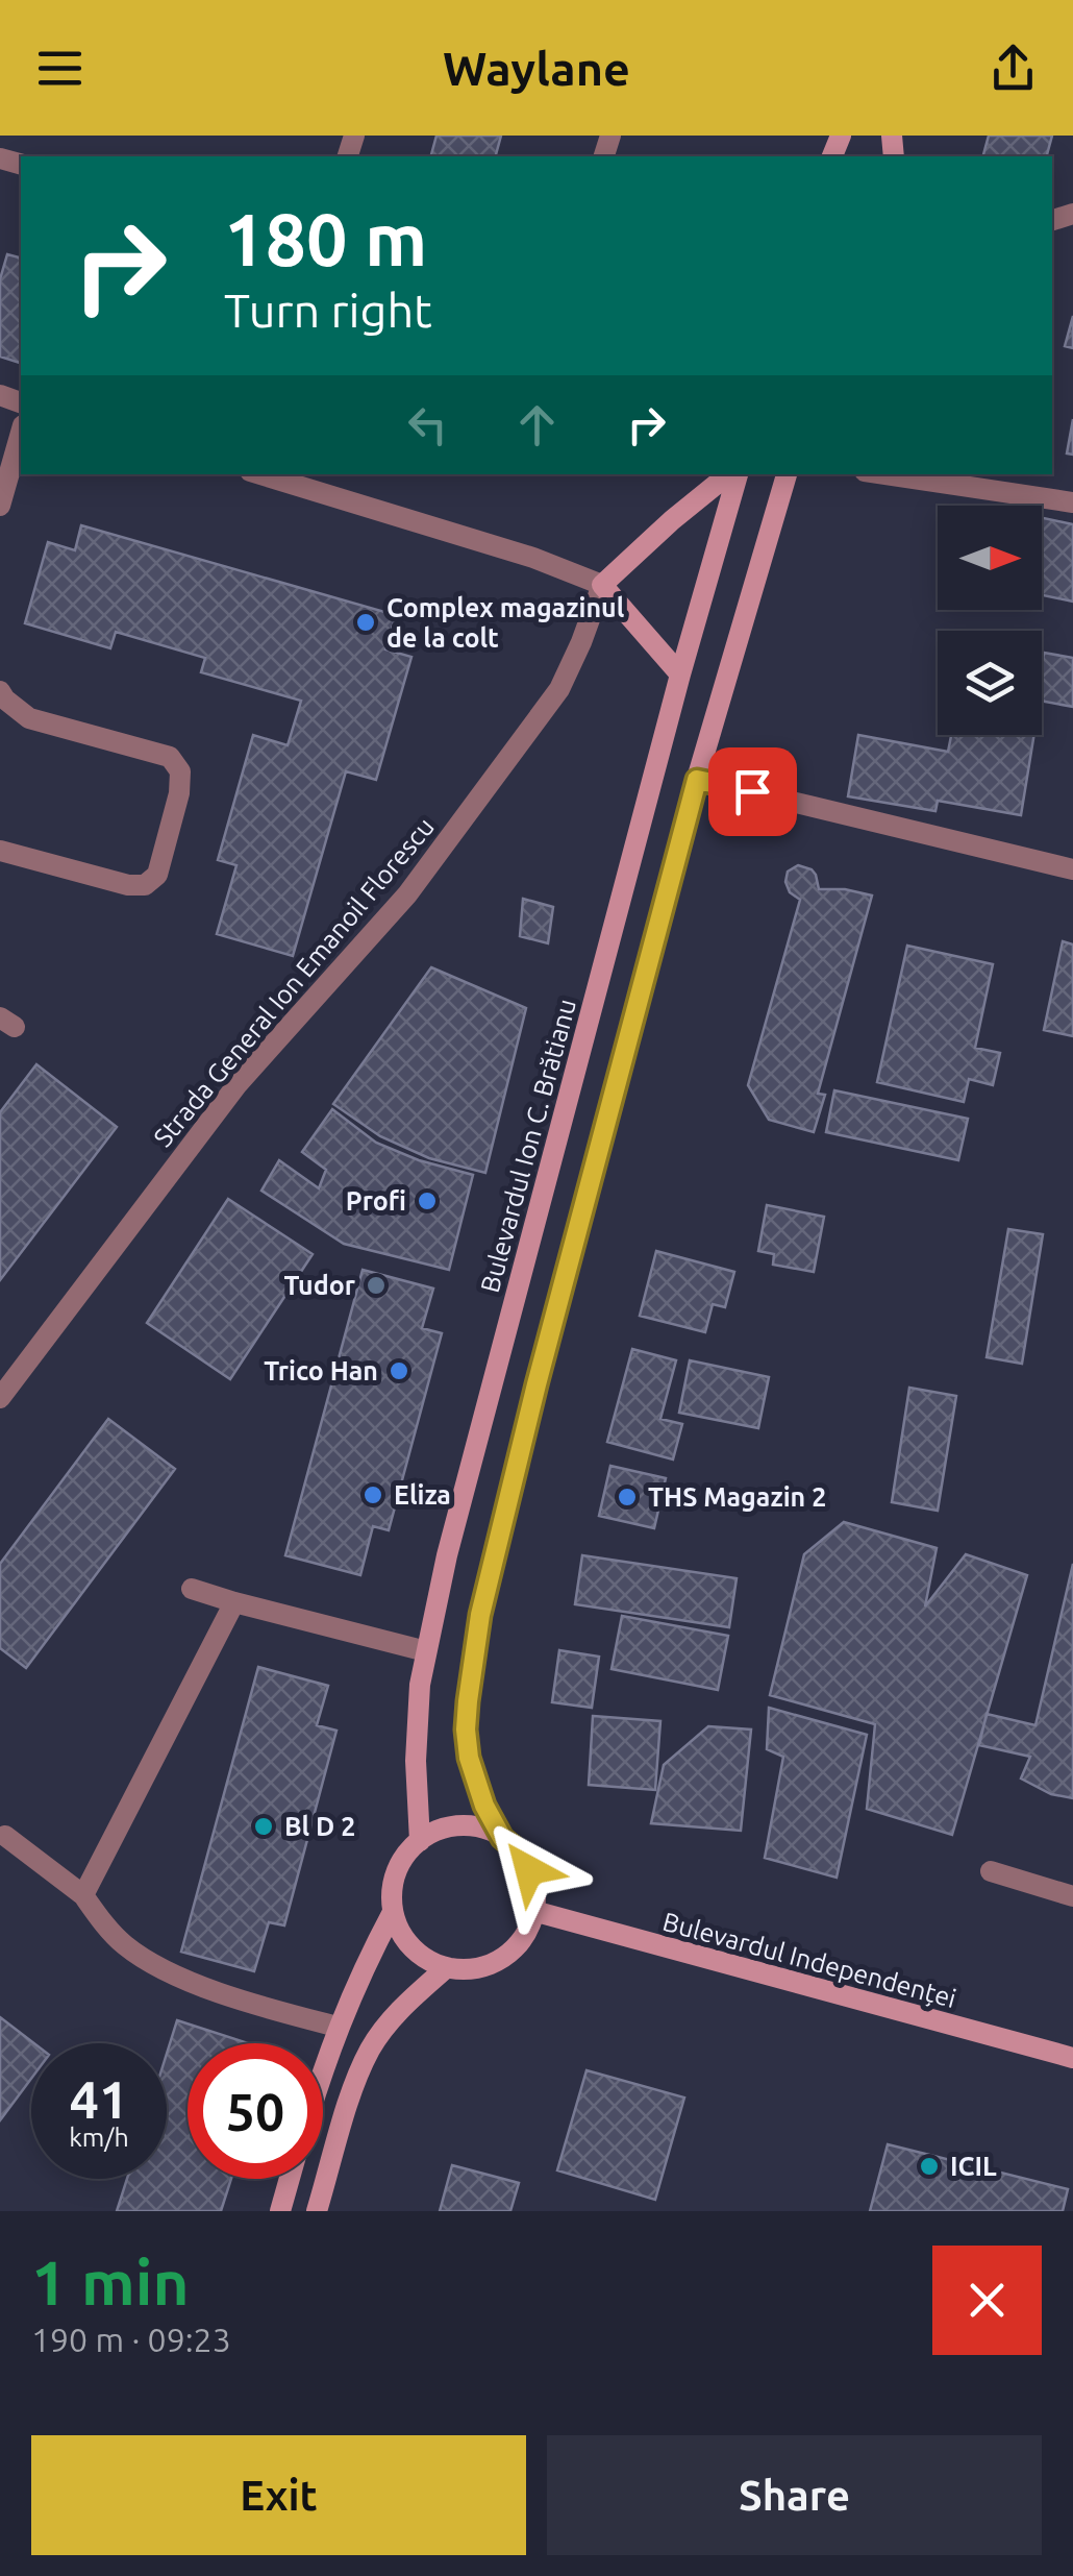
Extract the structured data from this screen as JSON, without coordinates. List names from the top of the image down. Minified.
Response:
{"streets":{"main road":["Bulevardul Ion C. Brătianu","Bulevardul Independenței"],"street":["Strada General Ion Emanoil Florescu"]},"crossings":[["Bulevardul Ion C. Brătianu","Bulevardul Independenței"]],"places":["Complex magazinul de la colt","Profi","Tudor","Trico Han","Eliza","THS Magazin 2","Bl D 2","ICIL"],"north":"right","page":{"header":"Waylane","turn":["180 m","Turn right"],"speed":"41 km/h","limit":"50","heading":["1 min","190 m · 09:23"],"buttons":["Exit","Share"]}}
